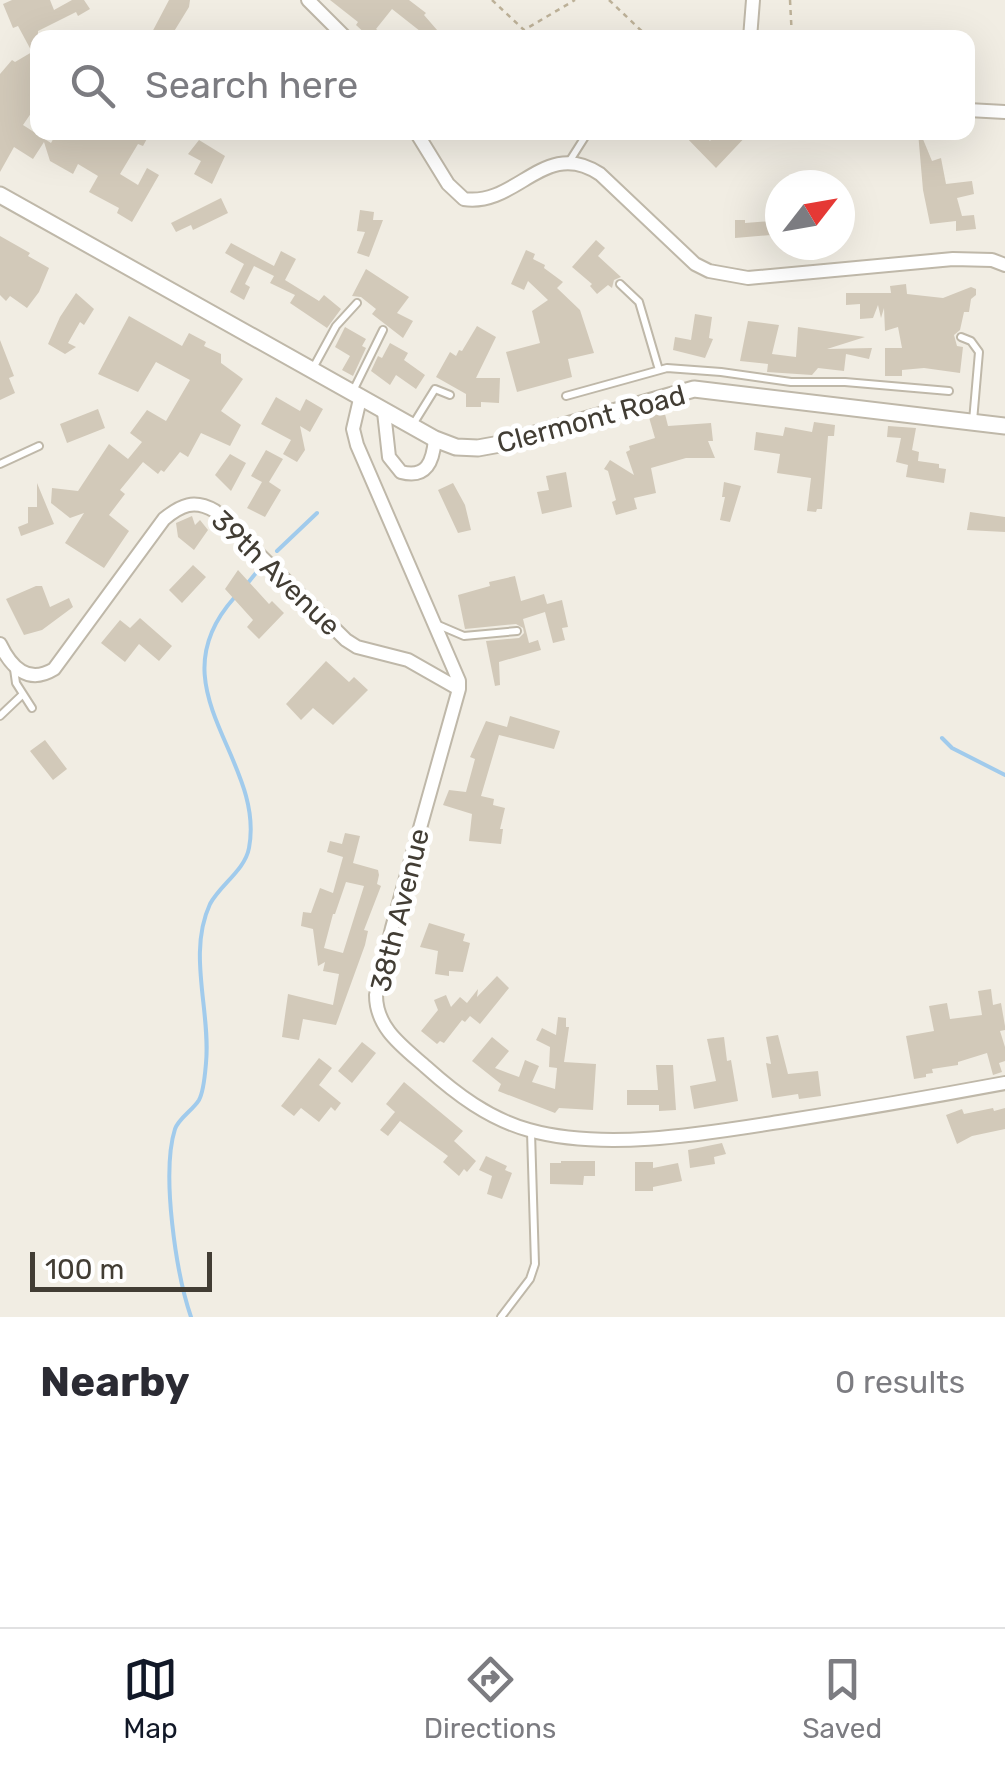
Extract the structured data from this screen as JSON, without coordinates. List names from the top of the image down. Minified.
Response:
{"streets":{"street":["Clermont Road","39th Avenue","38th Avenue"]},"crossings":[["39th Avenue","38th Avenue"]],"scale_bar":"100 m","north":"top right","page":{"search":"Search here","scale":"100 m","heading":["Nearby","0 results"],"nav":["Map","Directions","Saved"]}}
